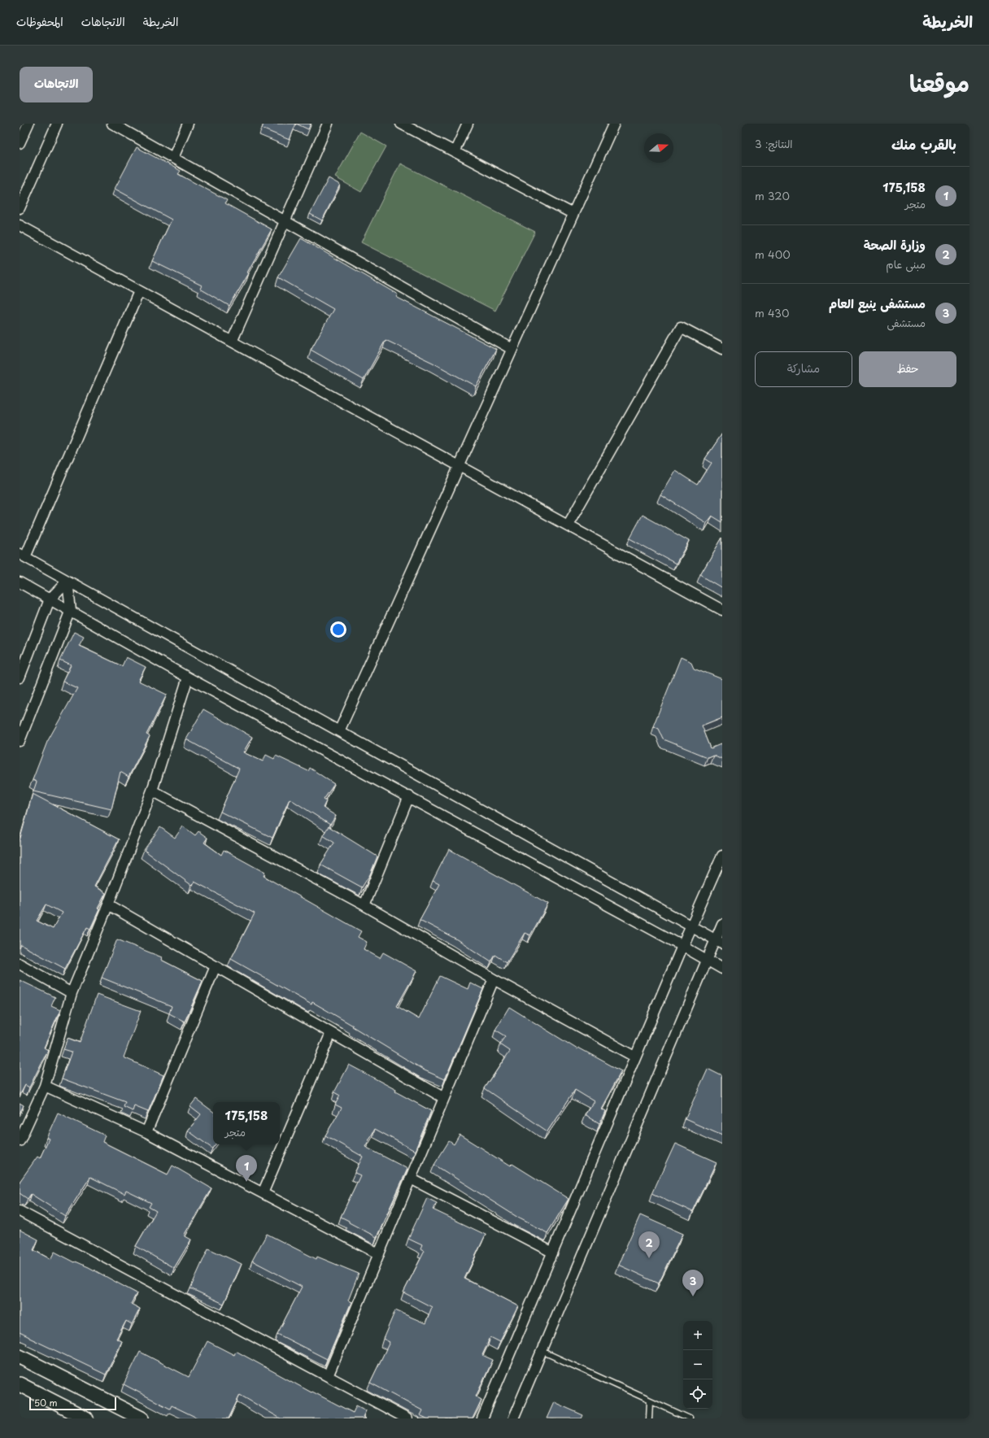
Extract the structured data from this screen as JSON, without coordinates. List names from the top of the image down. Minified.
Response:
{"scale_bar":"50 m","north":"right","page":{"header":"الخريطة","nav":["الخريطة","الاتجاهات","المحفوظات"],"title":"موقعنا","buttons":["الاتجاهات",["حفظ","مشاركة"]],"heading":["بالقرب منك","النتائج: 3"],"list":[{"mark":"1","name":"175,158","note":"متجر","value":"320 m"},{"mark":"2","name":"وزارة الصحة","note":"مبنى عام","value":"400 m"},{"mark":"3","name":"مستشفى ينبع العام","note":"مستشفى","value":"430 m"}],"popup":["175,158","متجر"],"pins":["1","2","3"],"map_buttons":["+","−"],"scale":"50 m"}}
